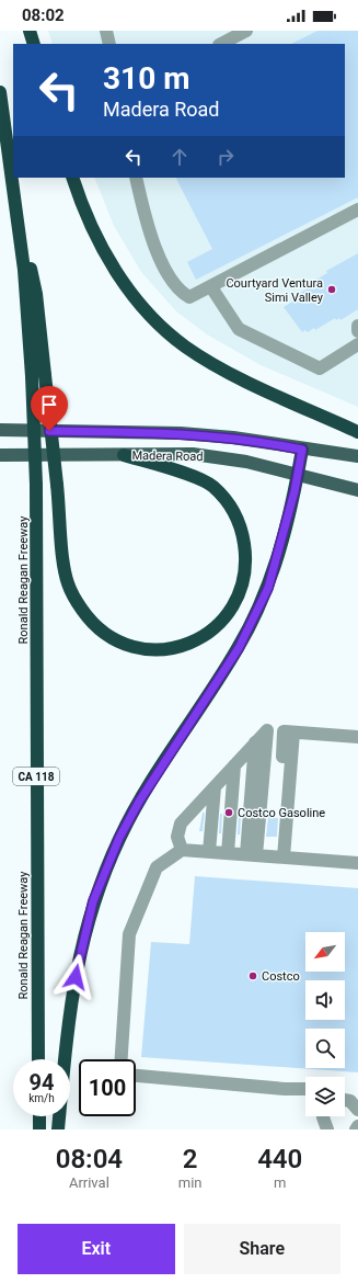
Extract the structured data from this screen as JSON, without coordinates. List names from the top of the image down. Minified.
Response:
{"streets":{"highway":["Ronald Reagan Freeway","CA 118"],"main road":["Madera Road"]},"places":["Courtyard Ventura Simi Valley","Costco Gasoline","Costco"],"north":"bottom left","page":{"status":"08:02","turn":["310 m","Madera Road"],"speed":"94 km/h","limit":"100","eta":["08:04","Arrival","2","min","440","m"],"buttons":["Exit","Share"]}}
